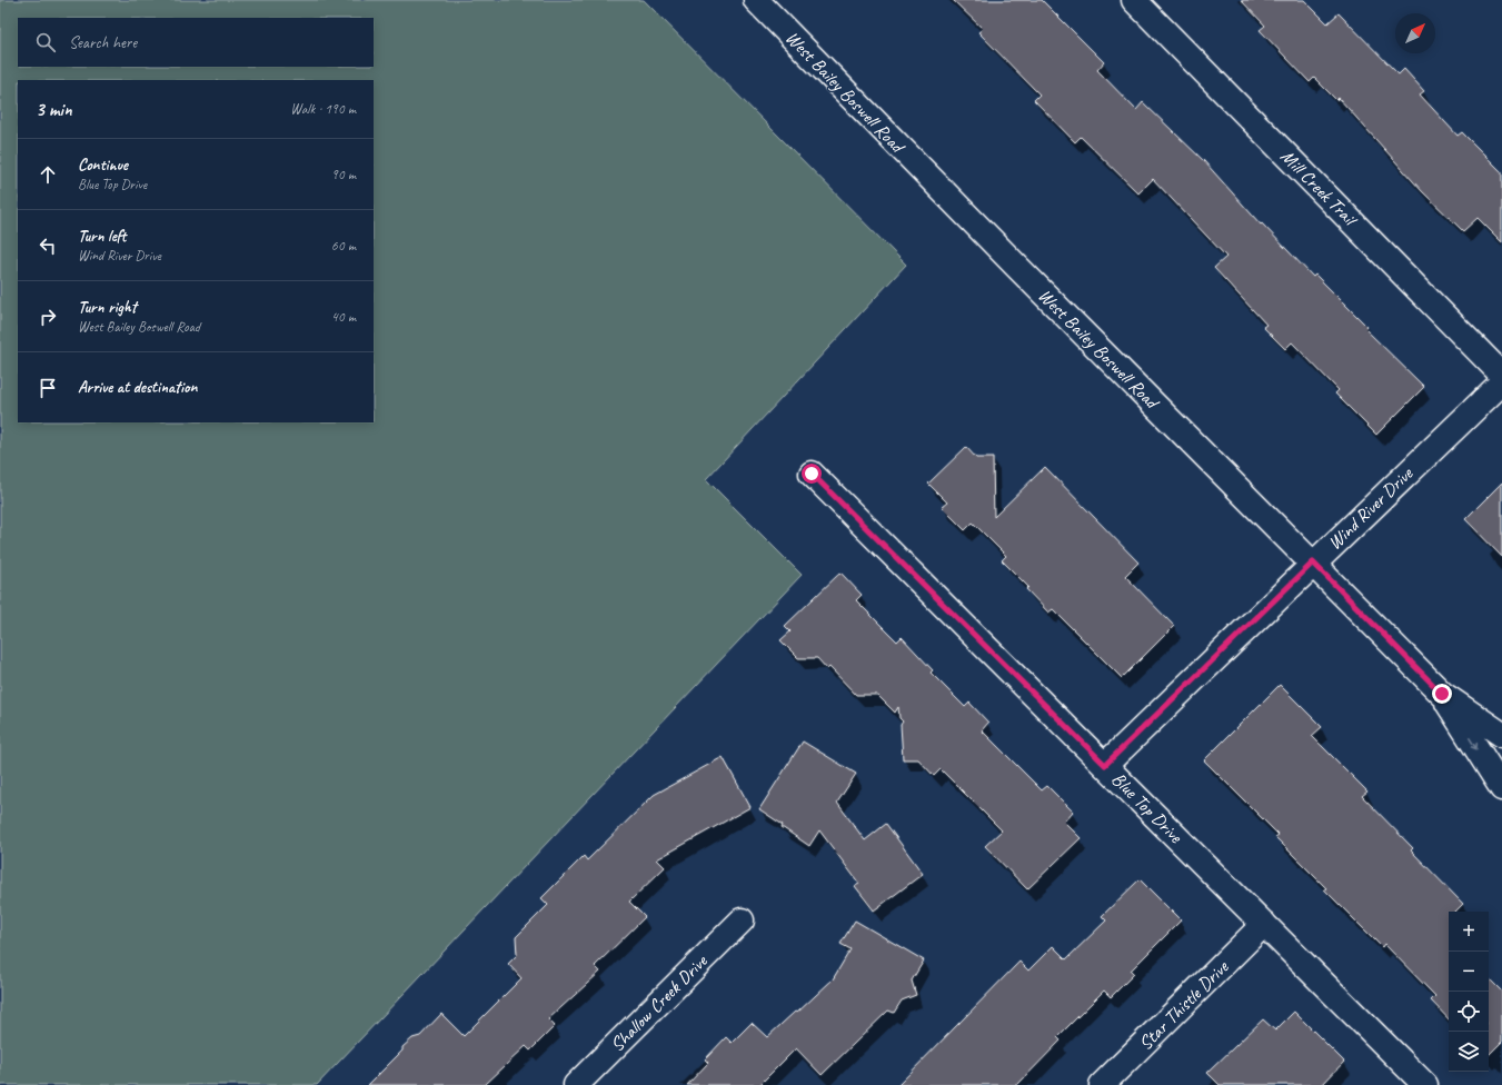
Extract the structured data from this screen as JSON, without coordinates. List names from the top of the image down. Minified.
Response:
{"streets":{"street":["West Bailey Boswell Road","Mill Creek Trail","Wind River Drive","Blue Top Drive","Shallow Creek Drive","Star Thistle Drive"]},"crossings":[["West Bailey Boswell Road","Wind River Drive"],["Wind River Drive","Blue Top Drive"],["Blue Top Drive","Star Thistle Drive"]],"north":"top right","page":{"search":"Search here","heading":["3 min","Walk · 190 m"],"list":[["Continue","Blue Top Drive","90 m"],["Turn left","Wind River Drive","60 m"],["Turn right","West Bailey Boswell Road","40 m"],"Arrive at destination"],"map_buttons":["+","−"]}}
